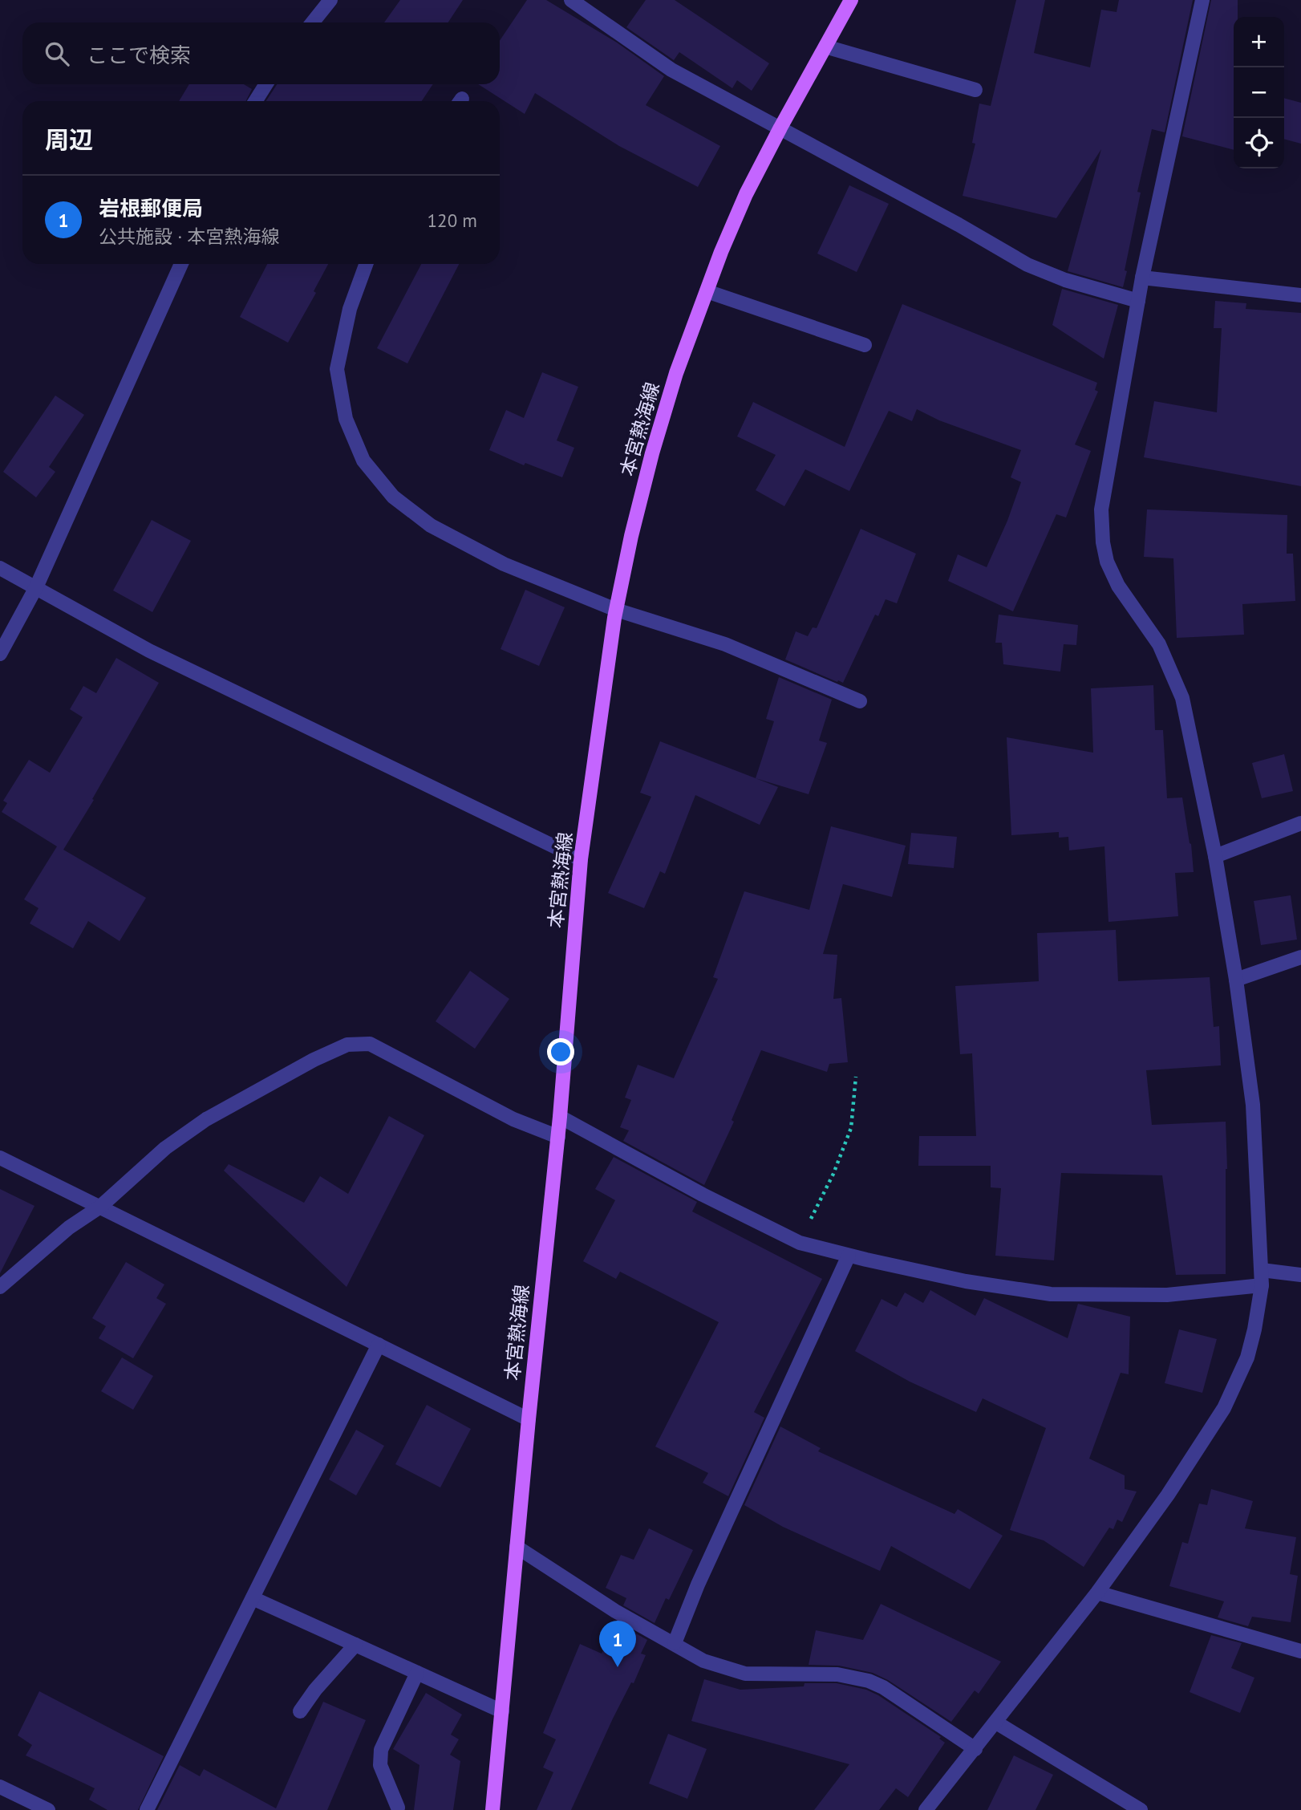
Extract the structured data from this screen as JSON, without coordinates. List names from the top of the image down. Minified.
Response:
{"streets":{"main road":["本宮熱海線"]},"page":{"map_buttons":["+","−"],"search":"ここで検索","heading":"周辺","list":[{"mark":"1","name":"岩根郵便局","note":"公共施設 · 本宮熱海線","value":"120 m"}],"pins":"1"}}
